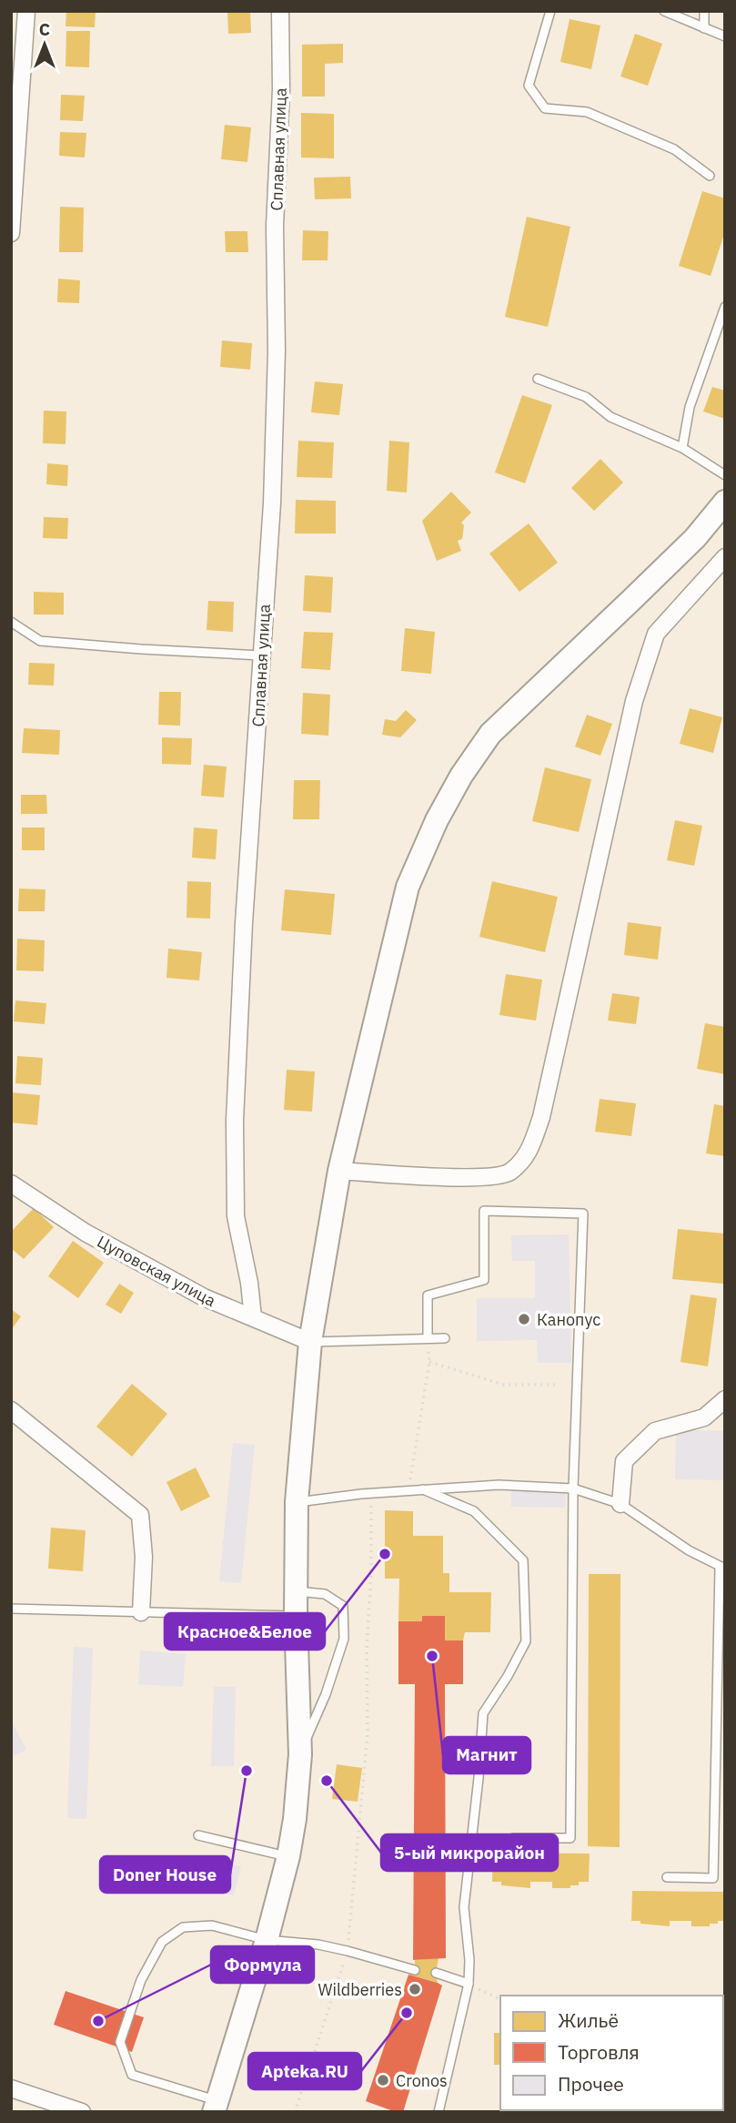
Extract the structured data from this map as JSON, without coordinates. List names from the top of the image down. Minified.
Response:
{"streets":{"street":["Сплавная улица","Цуповская улица"]},"crossings":[["Сплавная улица","Цуповская улица"]],"places":["Канопус","Красное&Белое","Магнит","Doner House","5-ый микрорайон","Wildberries","Apteka.RU","Формула","Cronos"],"legend":["Жильё","Торговля","Прочее"],"north":"top"}
